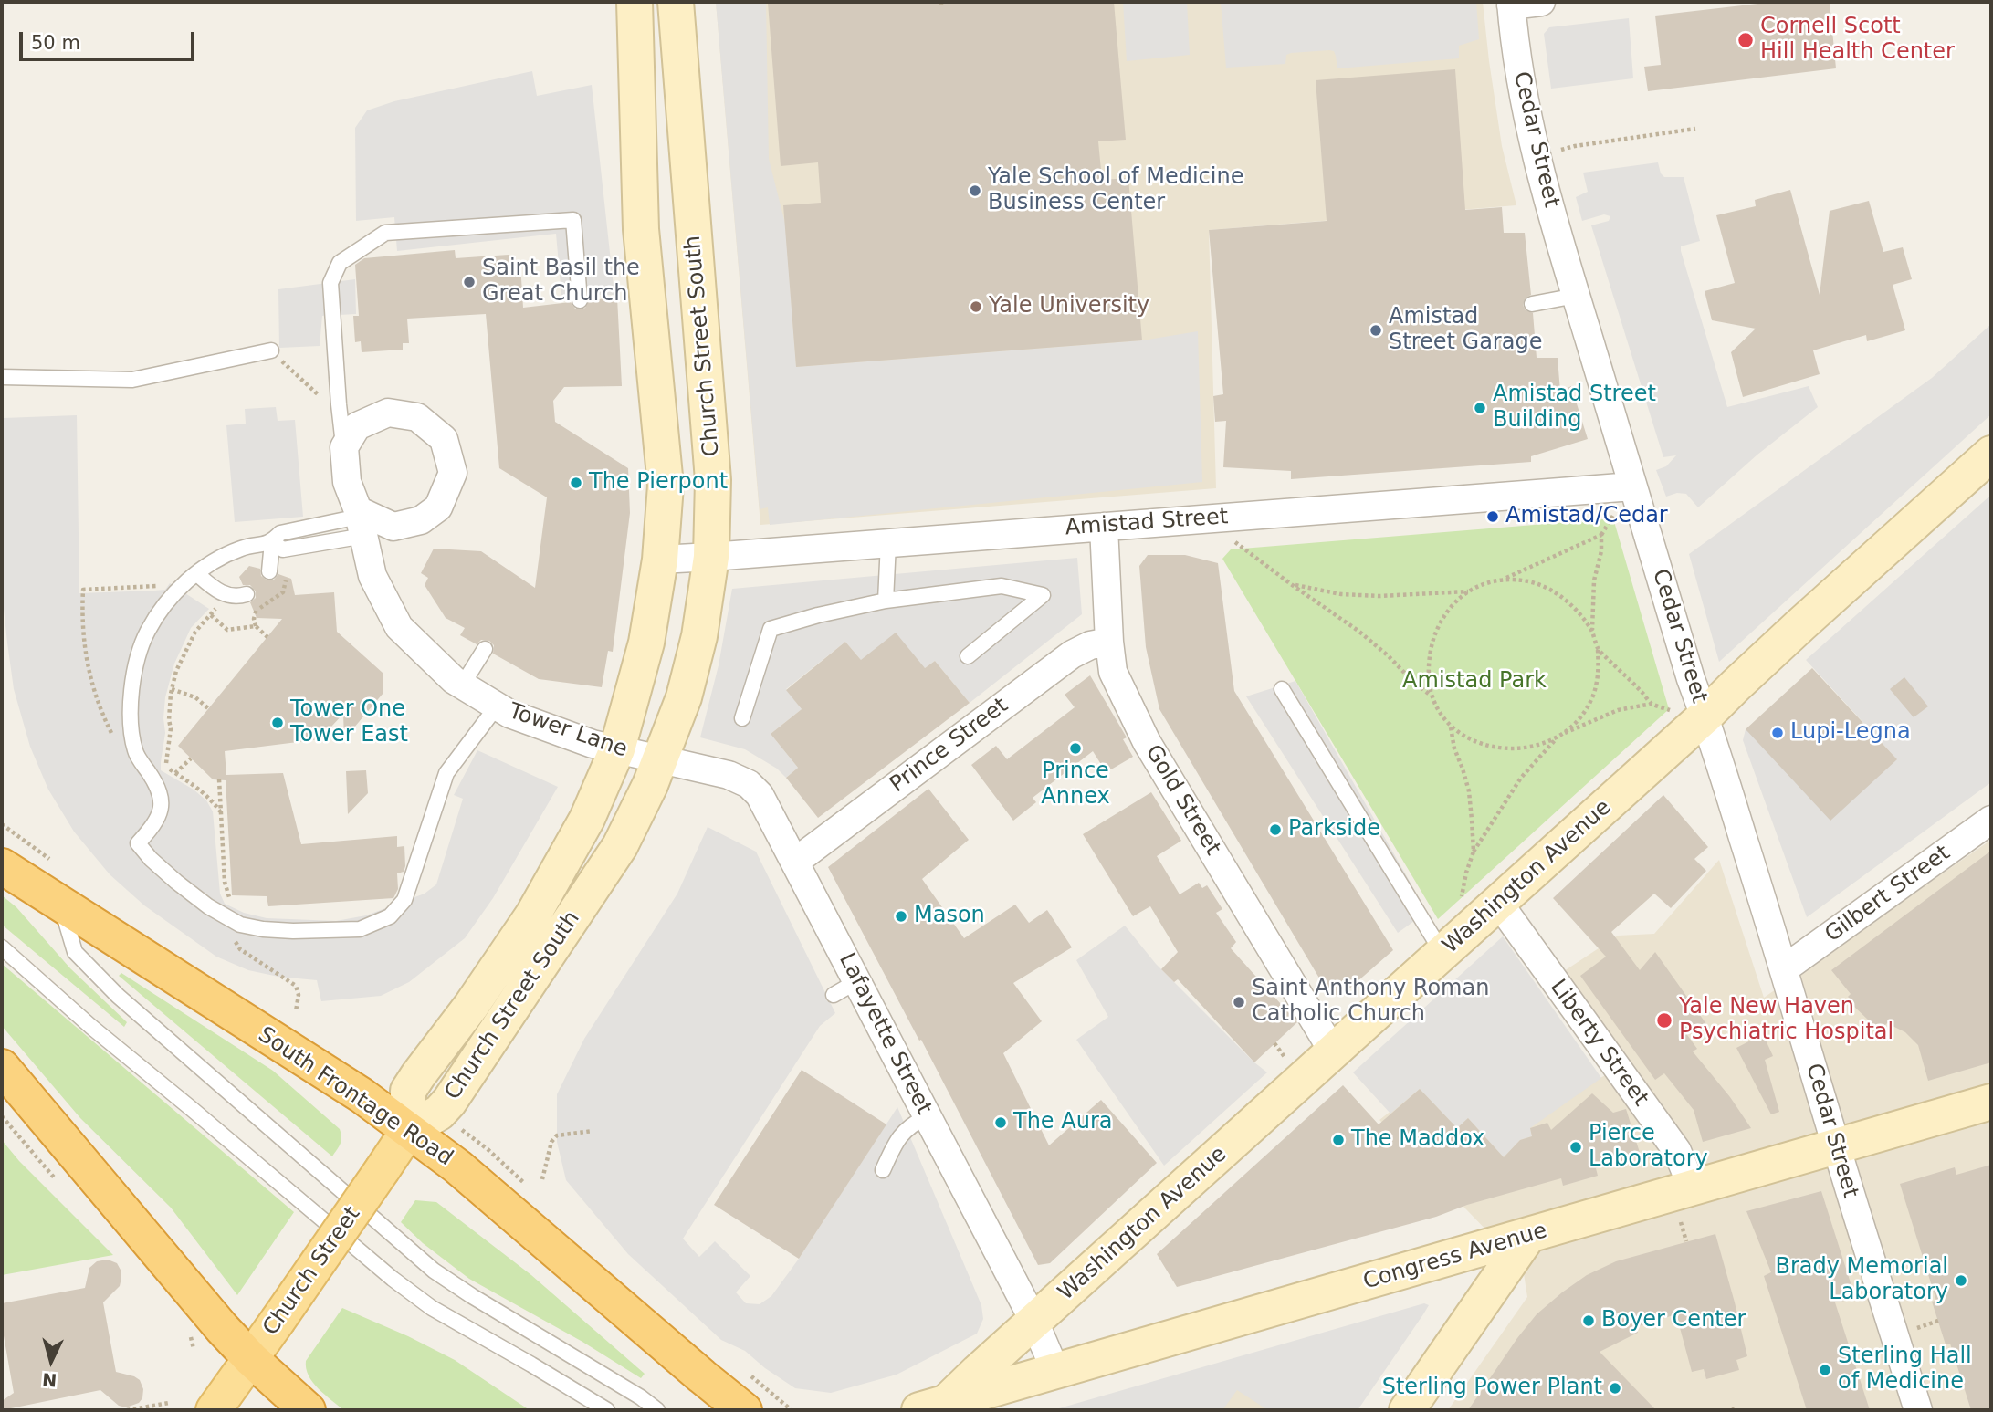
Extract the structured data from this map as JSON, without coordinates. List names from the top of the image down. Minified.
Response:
{"streets":{"highway":["South Frontage Road"],"main road":["Church Street South","Washington Avenue","Congress Avenue","Church Street"],"street":["Cedar Street","Amistad Street","Tower Lane","Prince Street","Gold Street","Gilbert Street","Lafayette Street","Liberty Street"]},"crossings":[["Cedar Street","Amistad Street"],["Cedar Street","Washington Avenue"],["Cedar Street","Gilbert Street"],["Cedar Street","Congress Avenue"],["Church Street South","Amistad Street"],["Church Street South","Tower Lane"],["Church Street South","Lafayette Street"],["Church Street South","South Frontage Road"],["Church Street South","Church Street"],["Amistad Street","Gold Street"],["Tower Lane","Lafayette Street"],["Prince Street","Gold Street"],["Prince Street","Lafayette Street"],["Gold Street","Washington Avenue"],["Washington Avenue","Lafayette Street"],["Washington Avenue","Liberty Street"],["Washington Avenue","Congress Avenue"],["Lafayette Street","Congress Avenue"],["Liberty Street","Congress Avenue"],["South Frontage Road","Church Street"]],"parks":["Amistad Park"],"places":["Cornell Scott Hill Health Center","Yale School of Medicine Business Center","Saint Basil the Great Church","Yale University","Amistad Street Garage","Amistad Street Building","The Pierpont","Amistad/Cedar","Tower One Tower East","Lupi-Legna","Prince Annex","Parkside","Mason","Saint Anthony Roman Catholic Church","Yale New Haven Psychiatric Hospital","The Aura","The Maddox","Pierce Laboratory","Brady Memorial Laboratory","Boyer Center","Sterling Hall of Medicine","Sterling Power Plant"],"scale_bar":"50 m","north":"bottom"}
